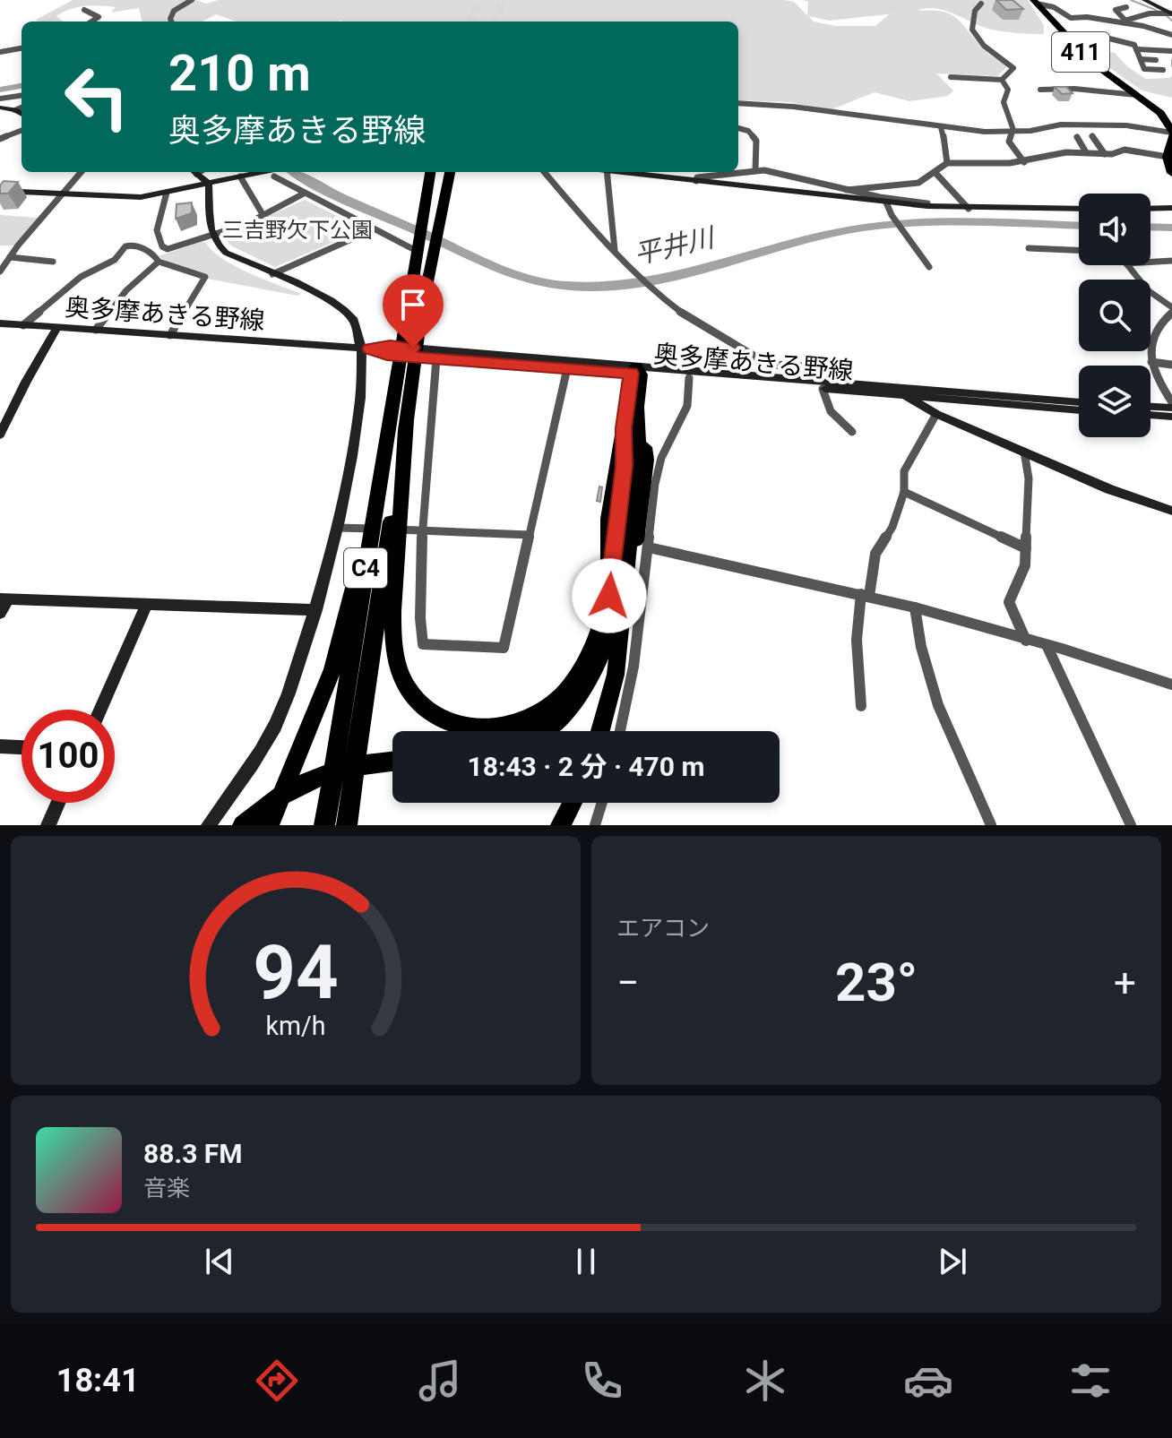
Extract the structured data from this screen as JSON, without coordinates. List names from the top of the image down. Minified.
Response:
{"streets":{"highway":["411","C4"],"main road":["奥多摩あきる野線"]},"water":["平井川"],"parks":["三吉野欠下公園"],"page":{"turn":["210 m","奥多摩あきる野線"],"limit":"100","trip":"18:43 · 2 分 · 470 m","tile":"エアコン","heat":["−","23°","+"],"song":["88.3 FM","音楽"],"tabs":"18:41","gauge":["94","km/h"]}}
